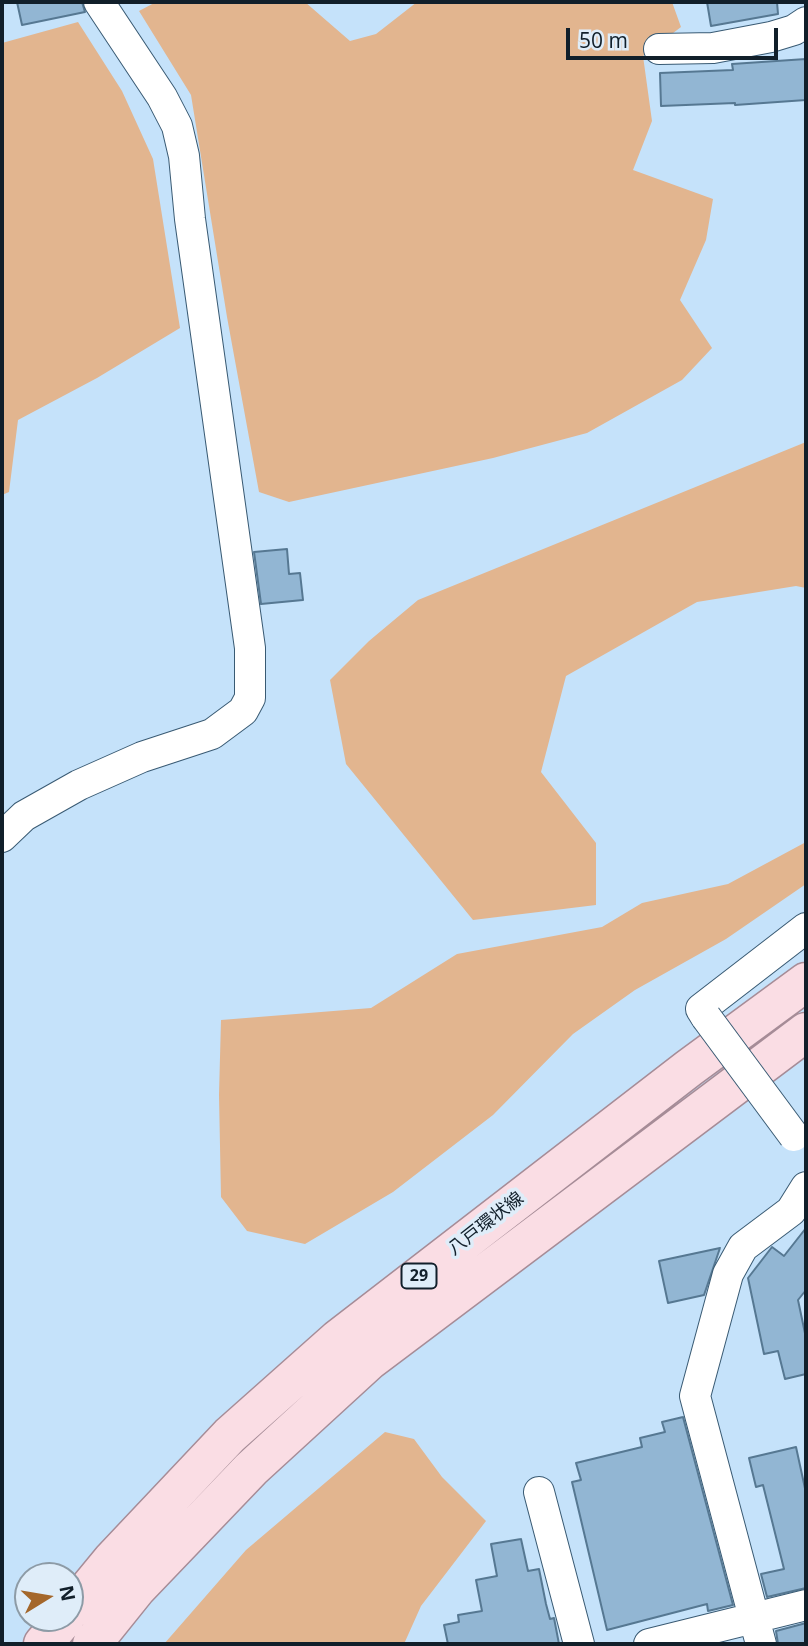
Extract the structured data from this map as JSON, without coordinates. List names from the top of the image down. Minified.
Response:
{"streets":{"main road":["八戸環状線","29"]},"scale_bar":"50 m","north":"right"}
